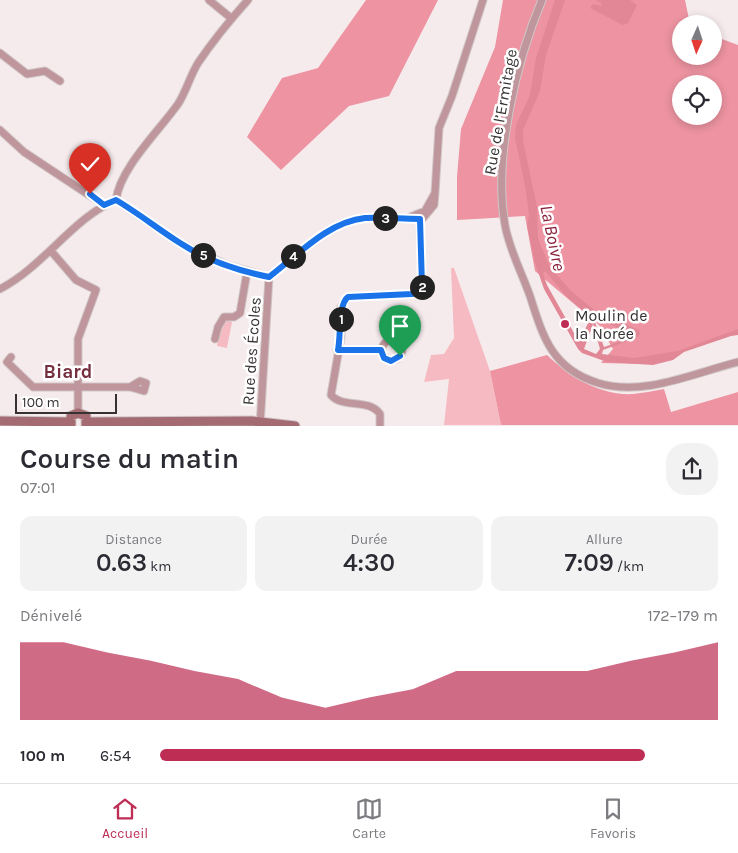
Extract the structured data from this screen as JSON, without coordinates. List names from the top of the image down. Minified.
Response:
{"streets":{"street":["Rue de l’Ermitage","Rue des Écoles"]},"districts":["Biard"],"water":["La Boivre"],"places":["Moulin de la Norée"],"scale_bar":"100 m","north":"bottom","page":{"pins":["3","5","4","2","1"],"scale":"100 m","heading":["Course du matin","07:01"],"stats":[["Distance","0.63 km"],["Durée","4:30"],["Allure","7:09 /km"]],"chart":["Dénivelé","172–179 m"],"list":[{"name":"100 m","note":"6:54"}],"tabs":["Accueil","Carte","Favoris"]}}
